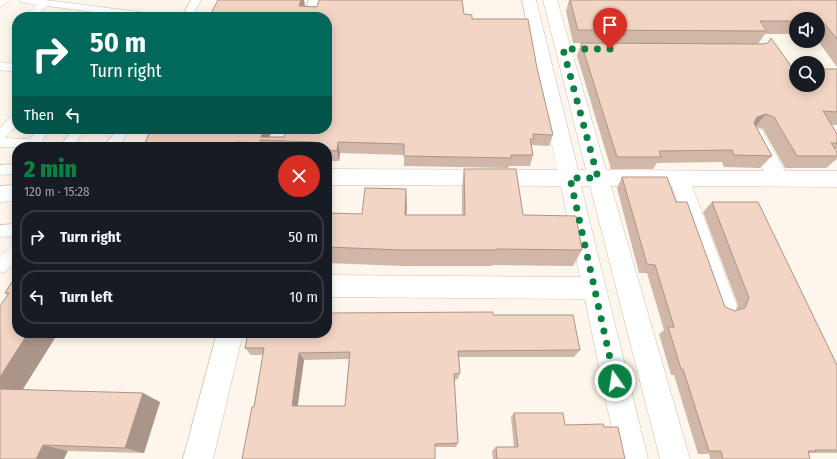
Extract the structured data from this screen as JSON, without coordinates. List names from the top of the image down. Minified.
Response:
{"page":{"turn":["50 m","Turn right"],"then":"Then","heading":["2 min","120 m · 15:28"],"list":[{"name":"Turn right","value":"50 m"},{"name":"Turn left","value":"10 m"}]}}
